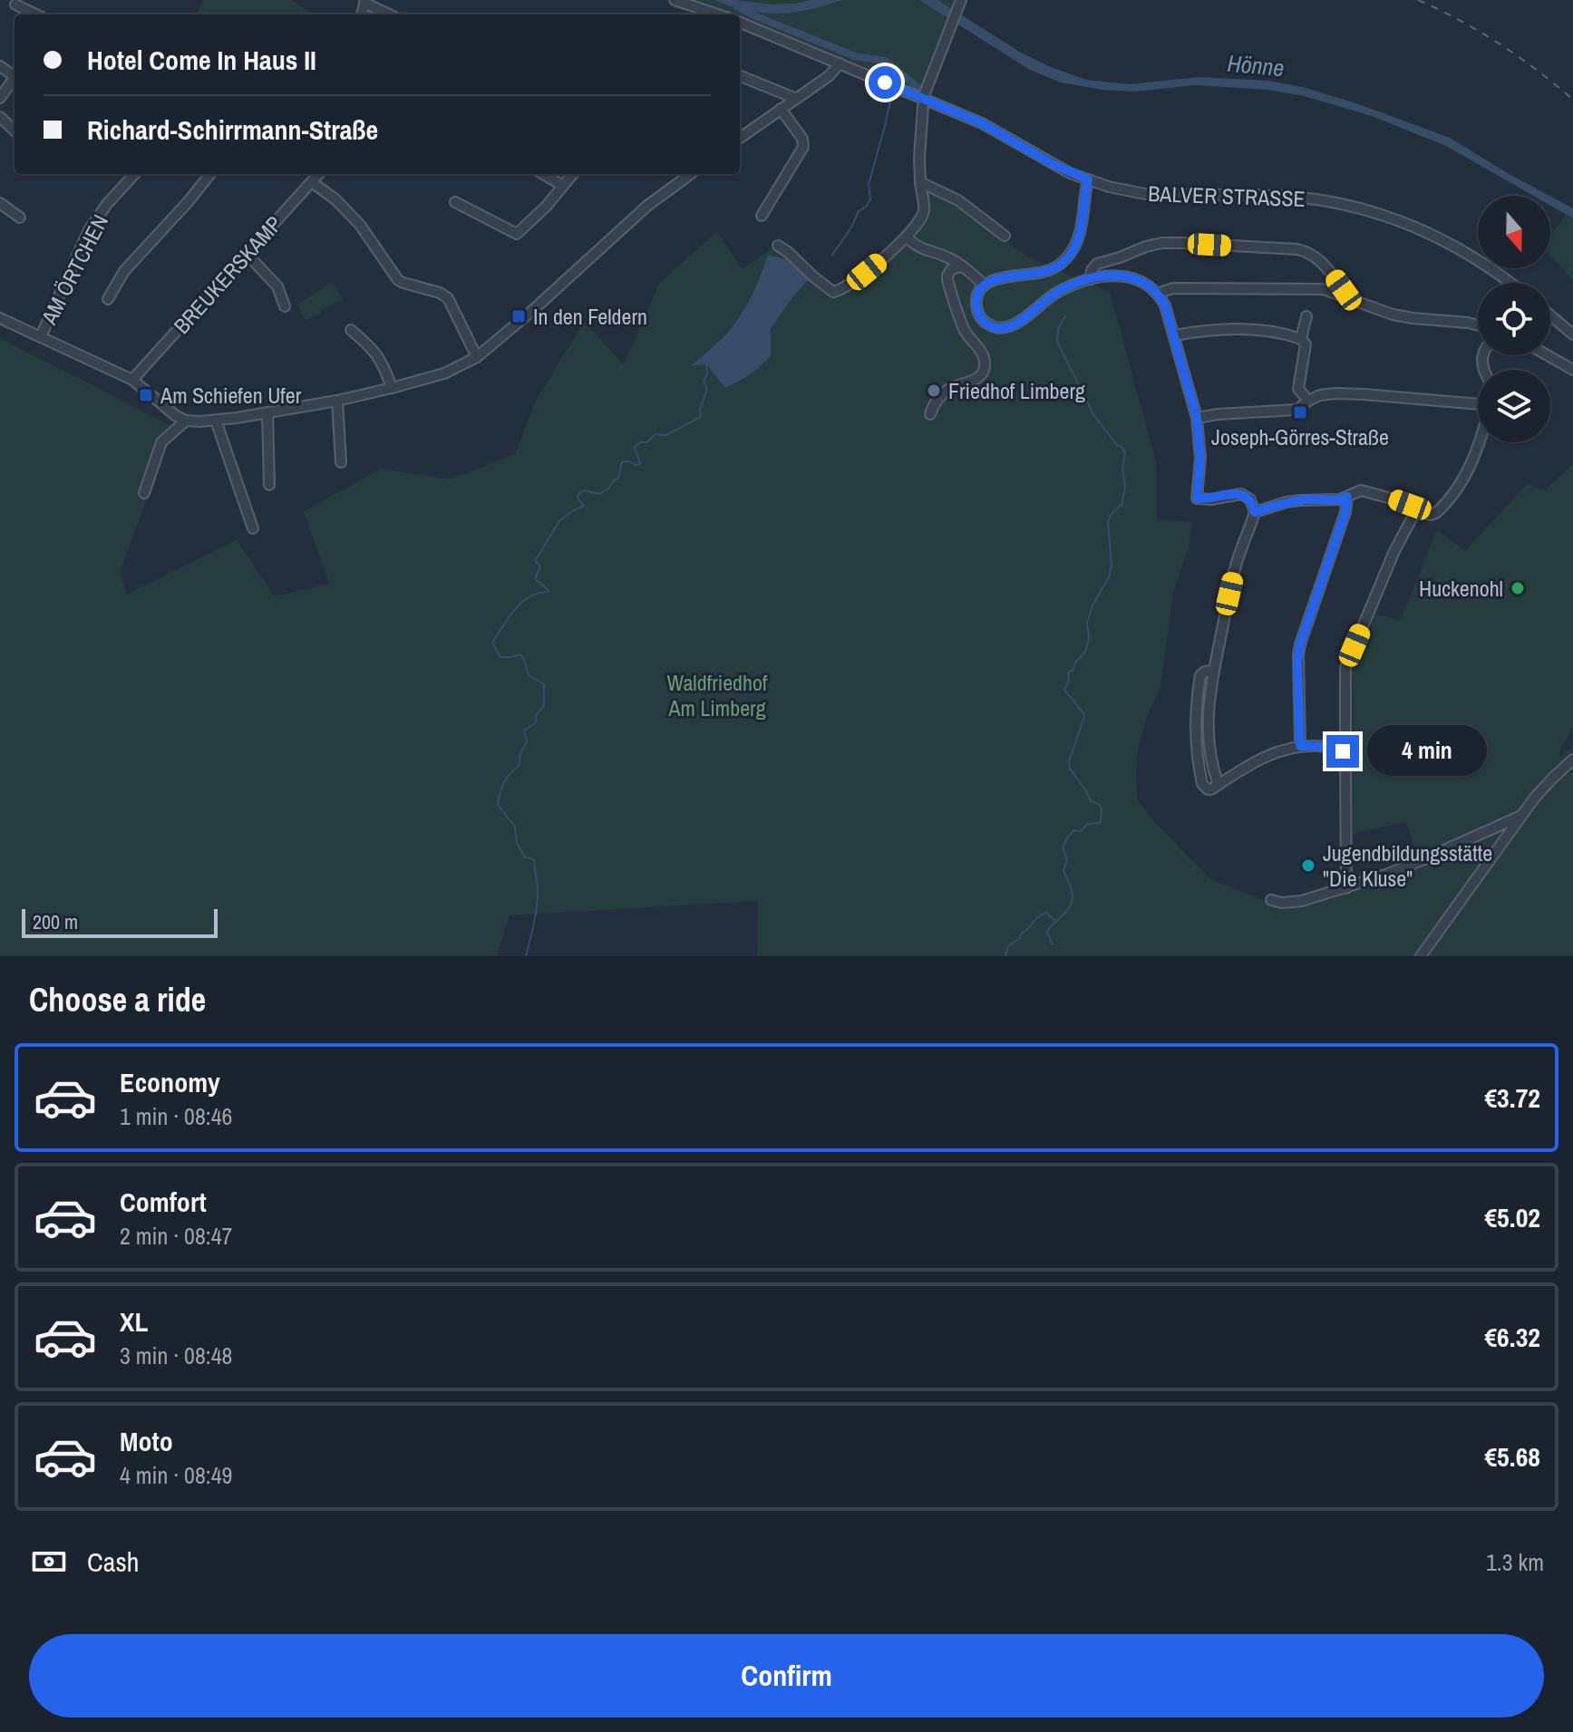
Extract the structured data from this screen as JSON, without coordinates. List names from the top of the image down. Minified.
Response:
{"streets":{"street":["BALVER STRASSE","AM ÖRTCHEN","BREUKERSKAMP"]},"water":["Hönne"],"parks":["Waldfriedhof Am Limberg"],"places":{"transit":["In den Feldern","Am Schiefen Ufer","Joseph-Görres-Straße"],"other":["Friedhof Limberg","Huckenohl","Jugendbildungsstätte \"Die Kluse\""]},"scale_bar":"200 m","north":"bottom","page":{"banner":["Hotel Come In Haus II","Richard-Schirrmann-Straße"],"bubble":"4 min","scale":"200 m","heading":"Choose a ride","list":[{"name":"Economy","note":"1 min · 08:46","value":"€3.72"},{"name":"Comfort","note":"2 min · 08:47","value":"€5.02"},{"name":"XL","note":"3 min · 08:48","value":"€6.32"},{"name":"Moto","note":"4 min · 08:49","value":"€5.68"}],"pay":["Cash","1.3 km"],"buttons":"Confirm"}}
